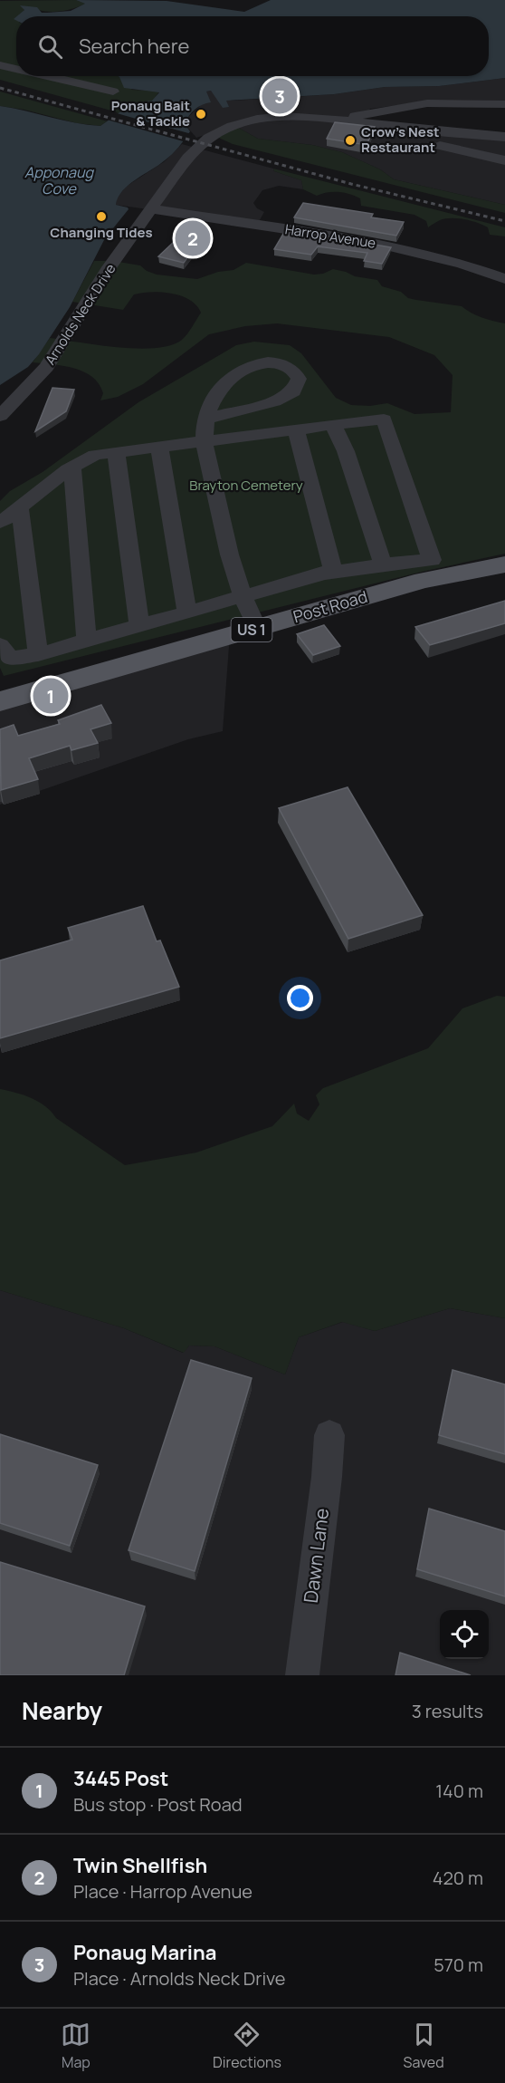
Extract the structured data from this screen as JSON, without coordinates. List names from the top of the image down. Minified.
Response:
{"streets":{"main road":["Post Road","US 1"],"street":["Harrop Avenue","Arnolds Neck Drive","Dawn Lane"]},"crossings":[["Harrop Avenue","Arnolds Neck Drive"]],"water":["Apponaug Cove"],"parks":["Brayton Cemetery"],"places":["Ponaug Bait & Tackle","Crow's Nest Restaurant","Changing Tides"],"page":{"search":"Search here","pins":["3","2","1"],"heading":["Nearby","3 results"],"list":[{"mark":"1","name":"3445 Post","note":"Bus stop · Post Road","value":"140 m"},{"mark":"2","name":"Twin Shellfish","note":"Place · Harrop Avenue","value":"420 m"},{"mark":"3","name":"Ponaug Marina","note":"Place · Arnolds Neck Drive","value":"570 m"}],"nav":["Map","Directions","Saved"]}}
